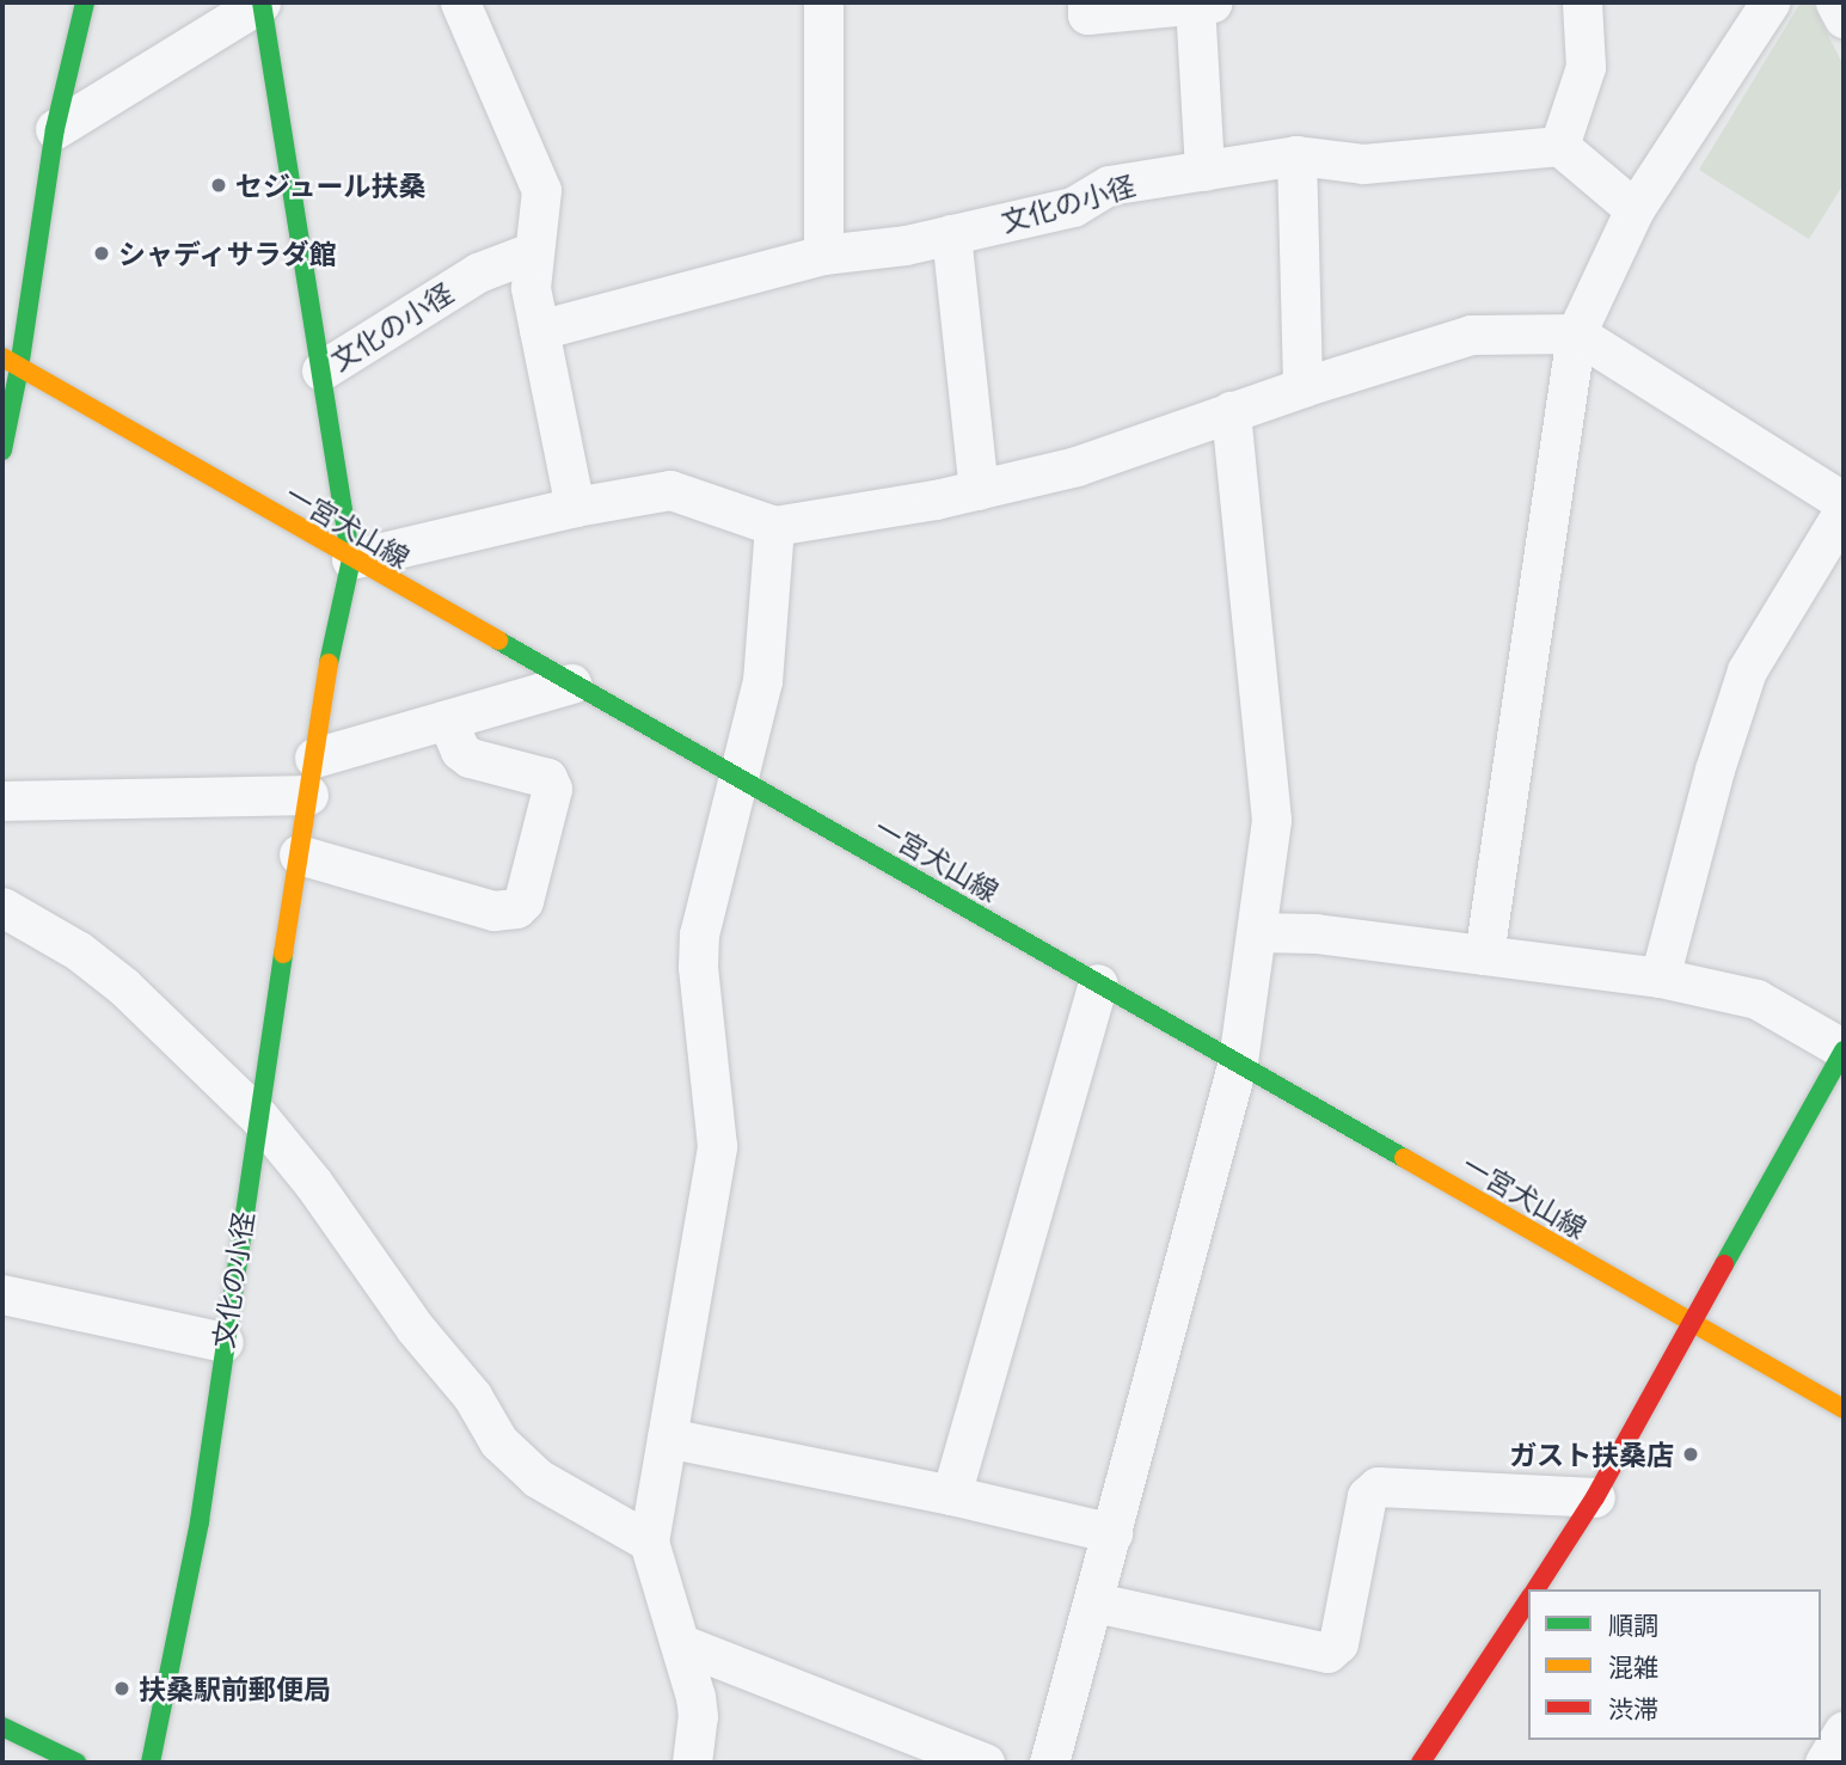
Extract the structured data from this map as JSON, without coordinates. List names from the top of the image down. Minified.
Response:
{"streets":{"street":["文化の小径","一宮犬山線"]},"crossings":[["文化の小径","一宮犬山線"]],"places":["セジュール扶桑","シャディサラダ館","ガスト扶桑店","扶桑駅前郵便局"],"legend":["順調","混雑","渋滞"]}
